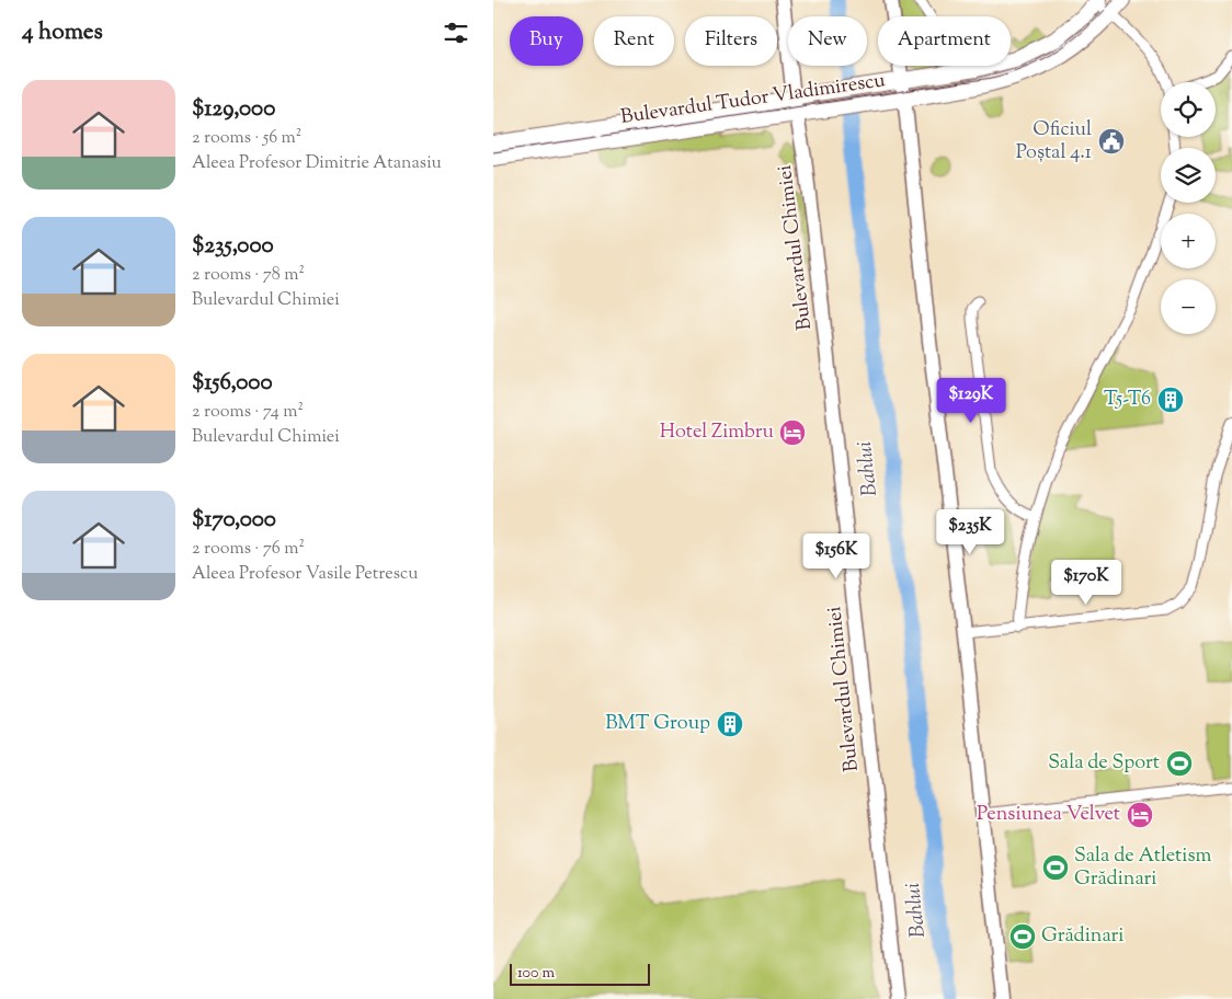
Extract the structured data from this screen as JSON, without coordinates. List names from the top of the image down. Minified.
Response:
{"streets":{"main road":["Bulevardul Tudor Vladimirescu","Bulevardul Chimiei"]},"crossings":[["Bulevardul Tudor Vladimirescu","Bulevardul Chimiei"]],"water":["Bahlui"],"places":{"public building":["Oficiul Poștal 4.1"],"building":["T5-T6","BMT Group"],"hotel":["Hotel Zimbru","Pensiunea Velvet"],"sports":["Sala de Sport","Sala de Atletism Grădinari","Grădinari"]},"scale_bar":"100 m","page":{"heading":"4 homes","chip":["Buy","Rent","Filters","New","Apartment"],"list":[{"name":"$129,000","note":"2 rooms · 56 m² · Aleea Profesor Dimitrie Atanasiu"},{"name":"$235,000","note":"2 rooms · 78 m² · Bulevardul Chimiei"},{"name":"$156,000","note":"2 rooms · 74 m² · Bulevardul Chimiei"},{"name":"$170,000","note":"2 rooms · 76 m² · Aleea Profesor Vasile Petrescu"}],"map_buttons":["+","−"],"price":["$129K","$235K","$156K","$170K"],"scale":"100 m"}}
